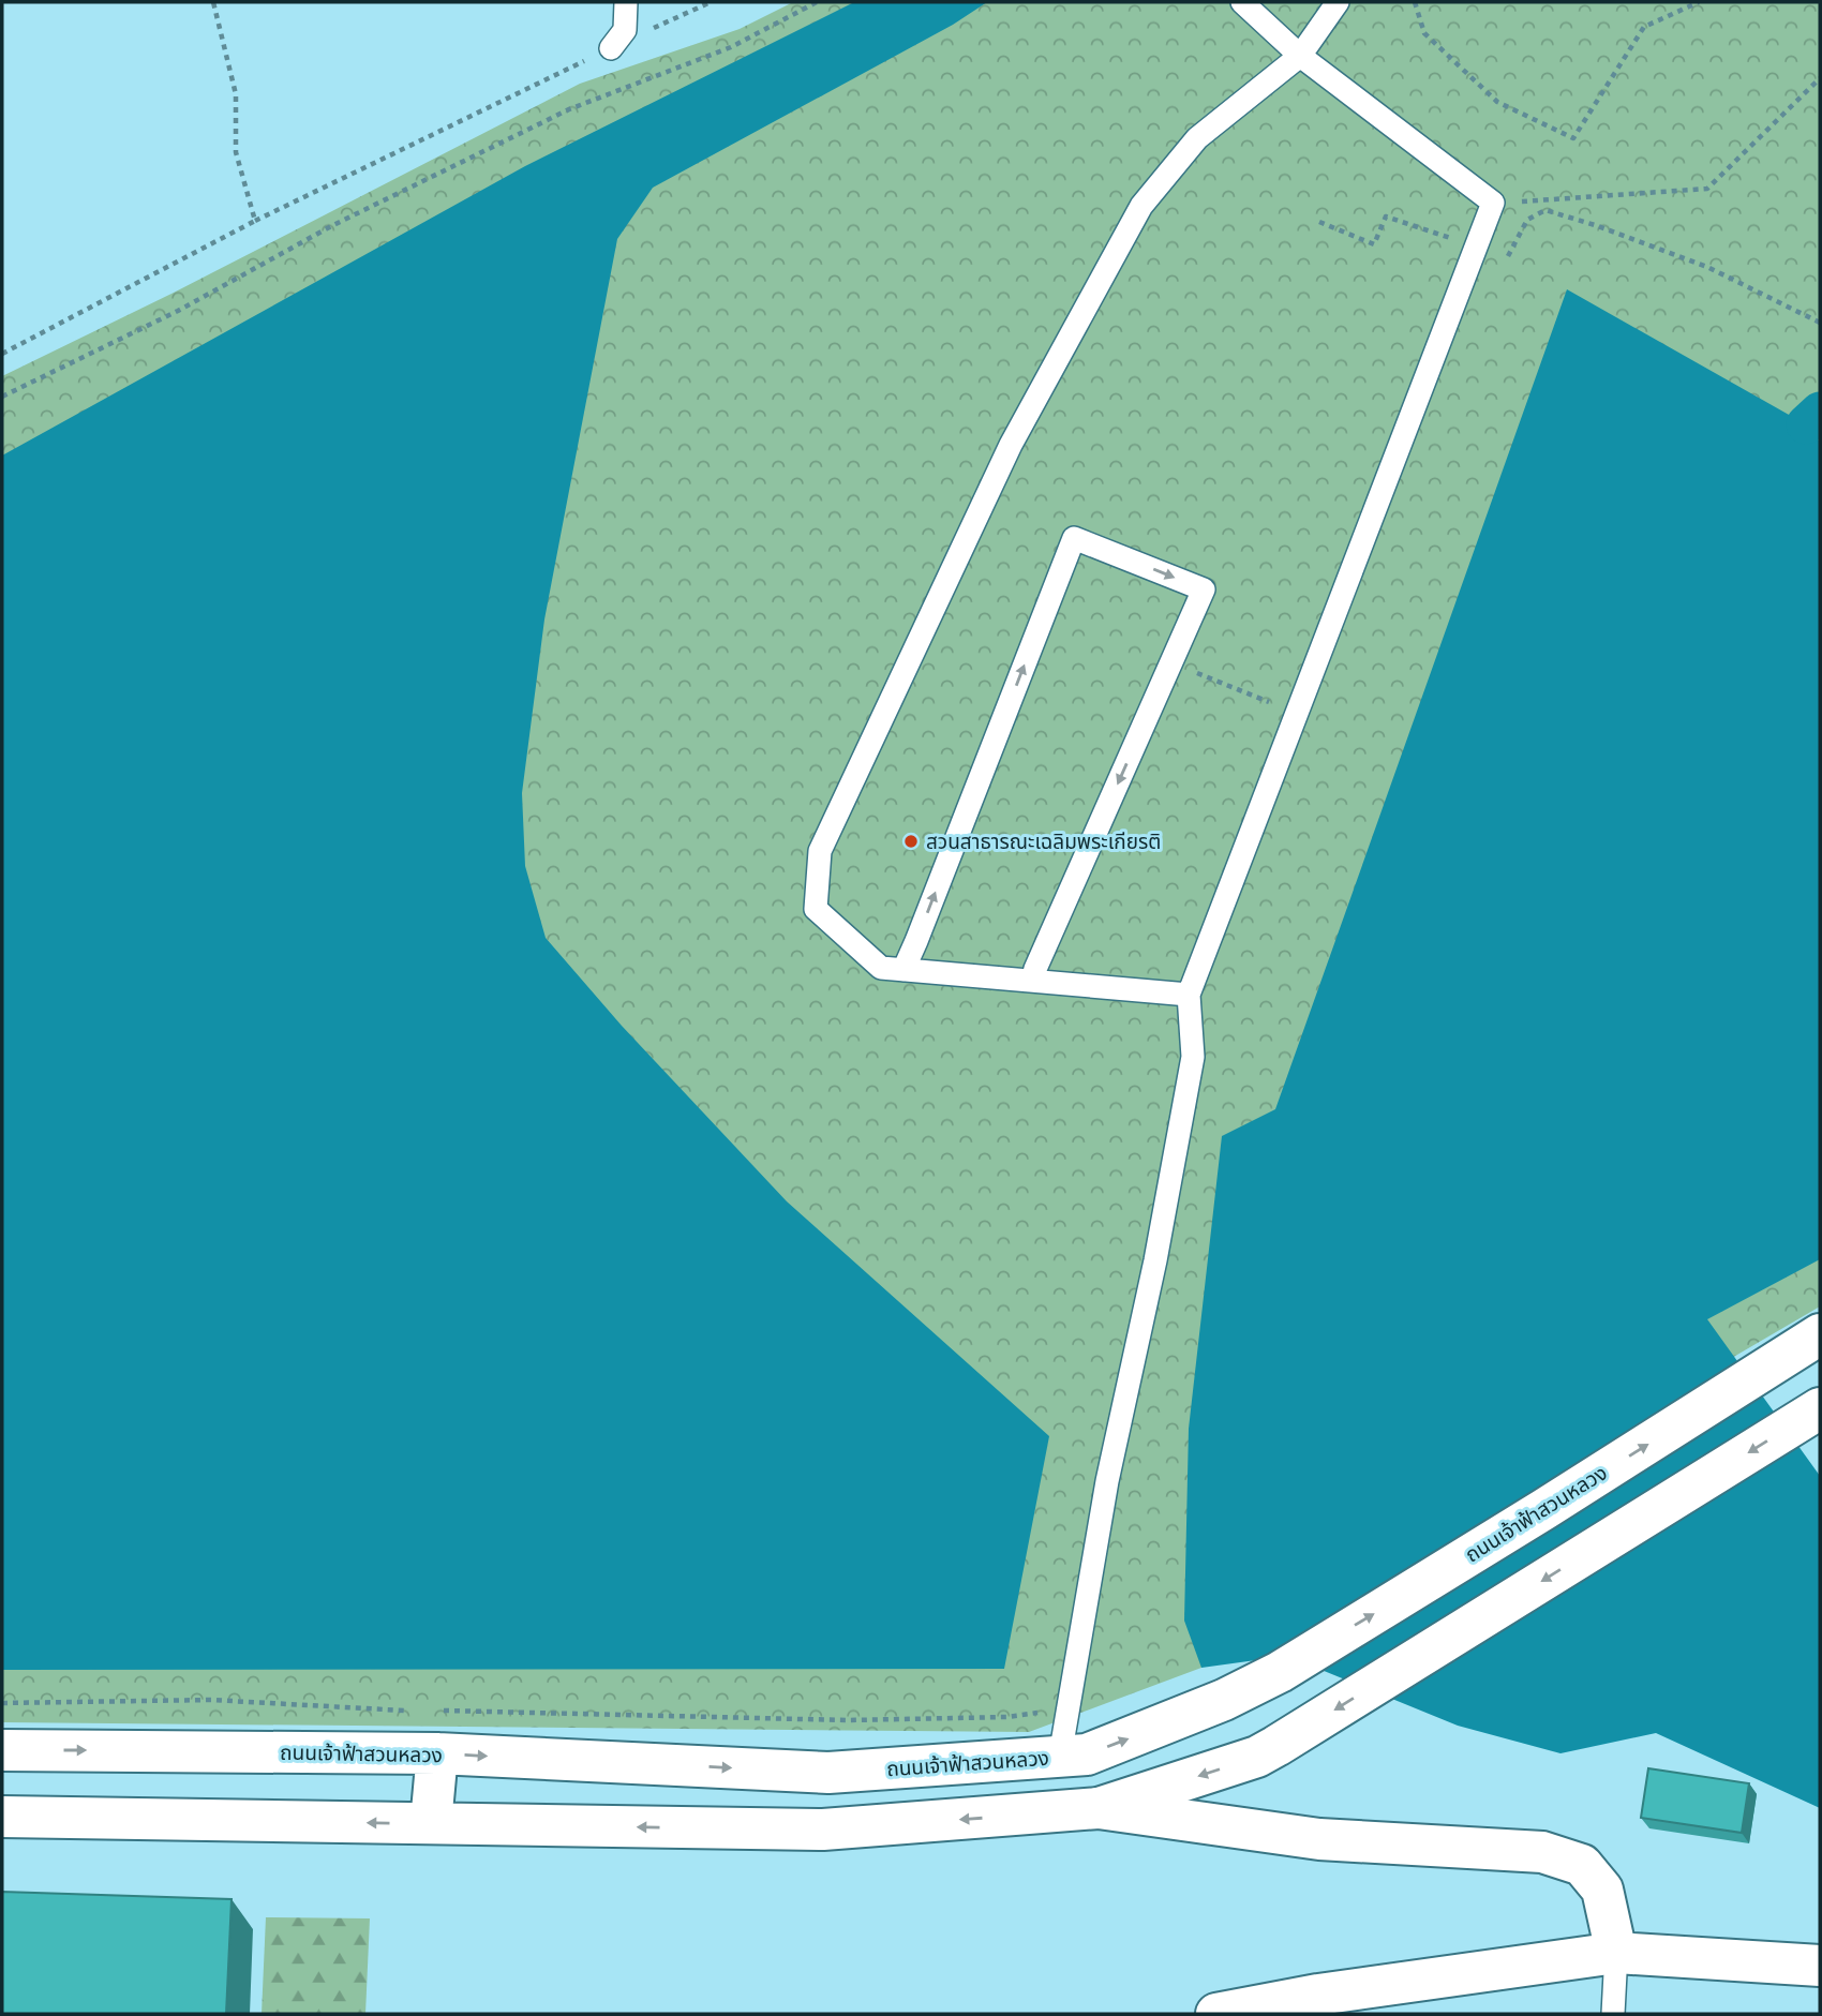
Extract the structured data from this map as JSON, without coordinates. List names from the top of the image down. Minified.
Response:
{"streets":{"main road":["ถนนเจ้าฟ้าสวนหลวง"]},"places":["สวนสาธารณะเฉลิมพระเกียรติ"]}
